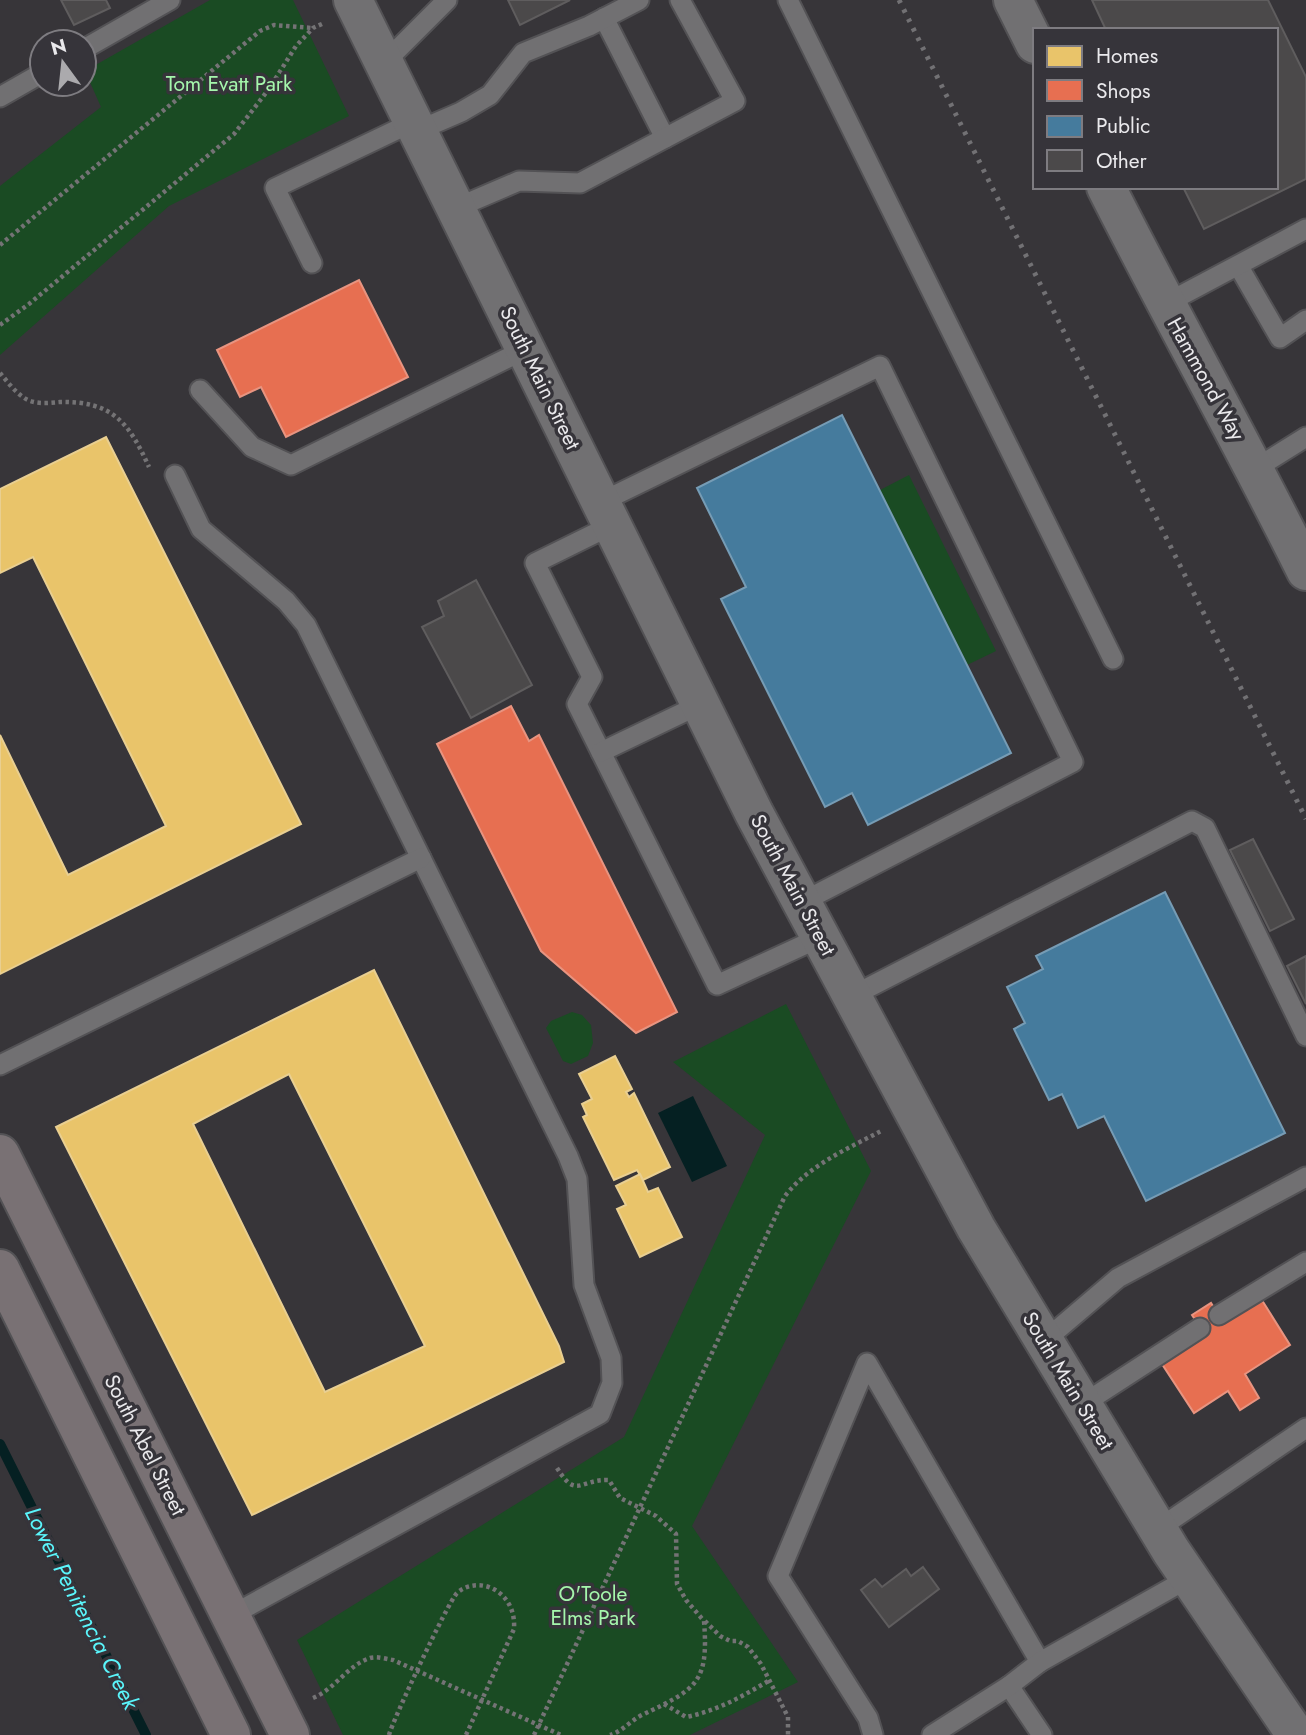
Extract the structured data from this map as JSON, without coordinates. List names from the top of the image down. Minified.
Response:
{"streets":{"main road":["South Main Street","Hammond Way","South Abel Street"]},"water":["Lower Penitencia Creek"],"parks":["Tom Evatt Park","O'Toole Elms Park"],"legend":["Homes","Shops","Public","Other"],"north":"top"}
